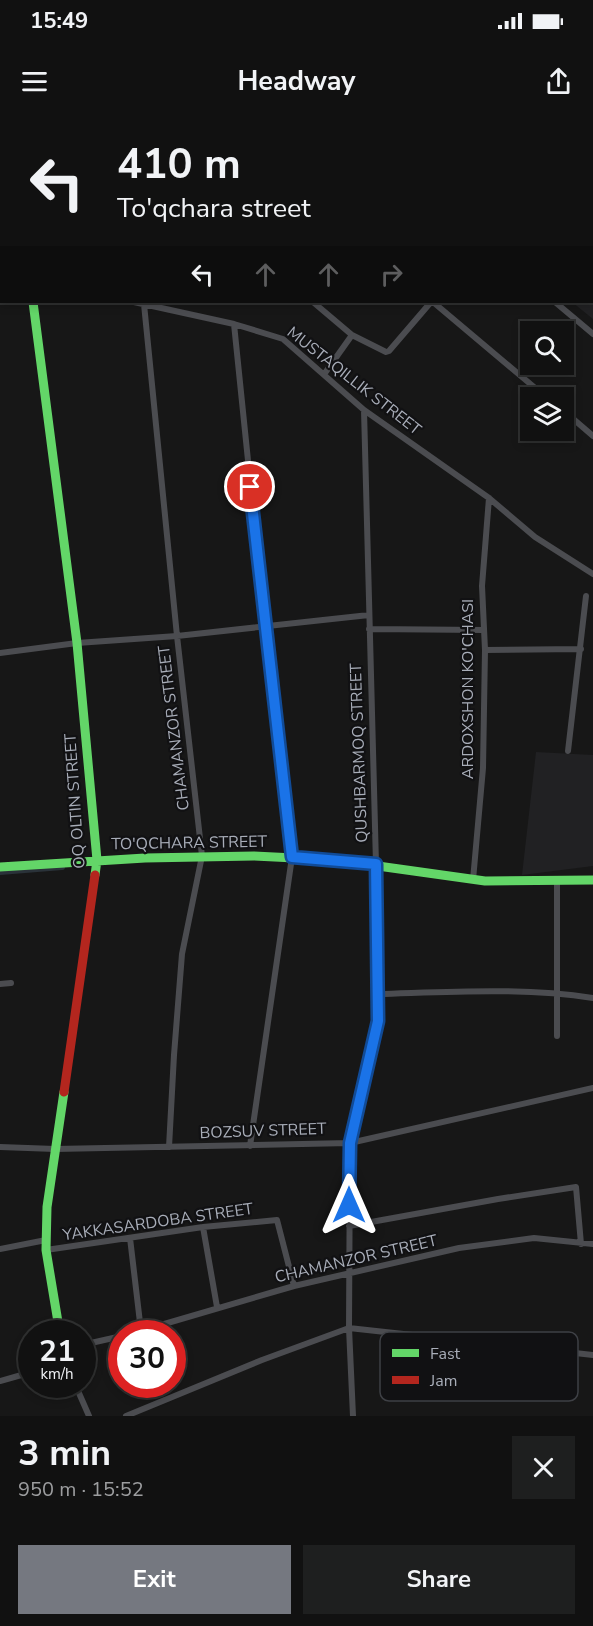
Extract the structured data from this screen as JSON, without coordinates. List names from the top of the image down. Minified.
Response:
{"streets":{"street":["MUSTAQILLIK STREET","ARDOXSHON KO'CHASI","CHAMANZOR STREET","QUSHBARMOQ STREET","OQ OLTIN STREET","TO'QCHARA STREET","BOZSUV STREET","YAKKASARDOBA STREET"]},"crossings":[["MUSTAQILLIK STREET","ARDOXSHON KO'CHASI"],["MUSTAQILLIK STREET","CHAMANZOR STREET"],["MUSTAQILLIK STREET","QUSHBARMOQ STREET"],["ARDOXSHON KO'CHASI","TO'QCHARA STREET"],["CHAMANZOR STREET","QUSHBARMOQ STREET"],["CHAMANZOR STREET","TO'QCHARA STREET"],["CHAMANZOR STREET","BOZSUV STREET"],["CHAMANZOR STREET","YAKKASARDOBA STREET"],["QUSHBARMOQ STREET","TO'QCHARA STREET"],["QUSHBARMOQ STREET","BOZSUV STREET"],["OQ OLTIN STREET","TO'QCHARA STREET"],["OQ OLTIN STREET","BOZSUV STREET"],["OQ OLTIN STREET","YAKKASARDOBA STREET"]],"legend":["Fast","Jam"],"page":{"status":"15:49","header":"Headway","turn":["410 m","To'qchara street"],"speed":"21 km/h","limit":"30","heading":["3 min","950 m · 15:52"],"buttons":["Exit","Share"]}}
